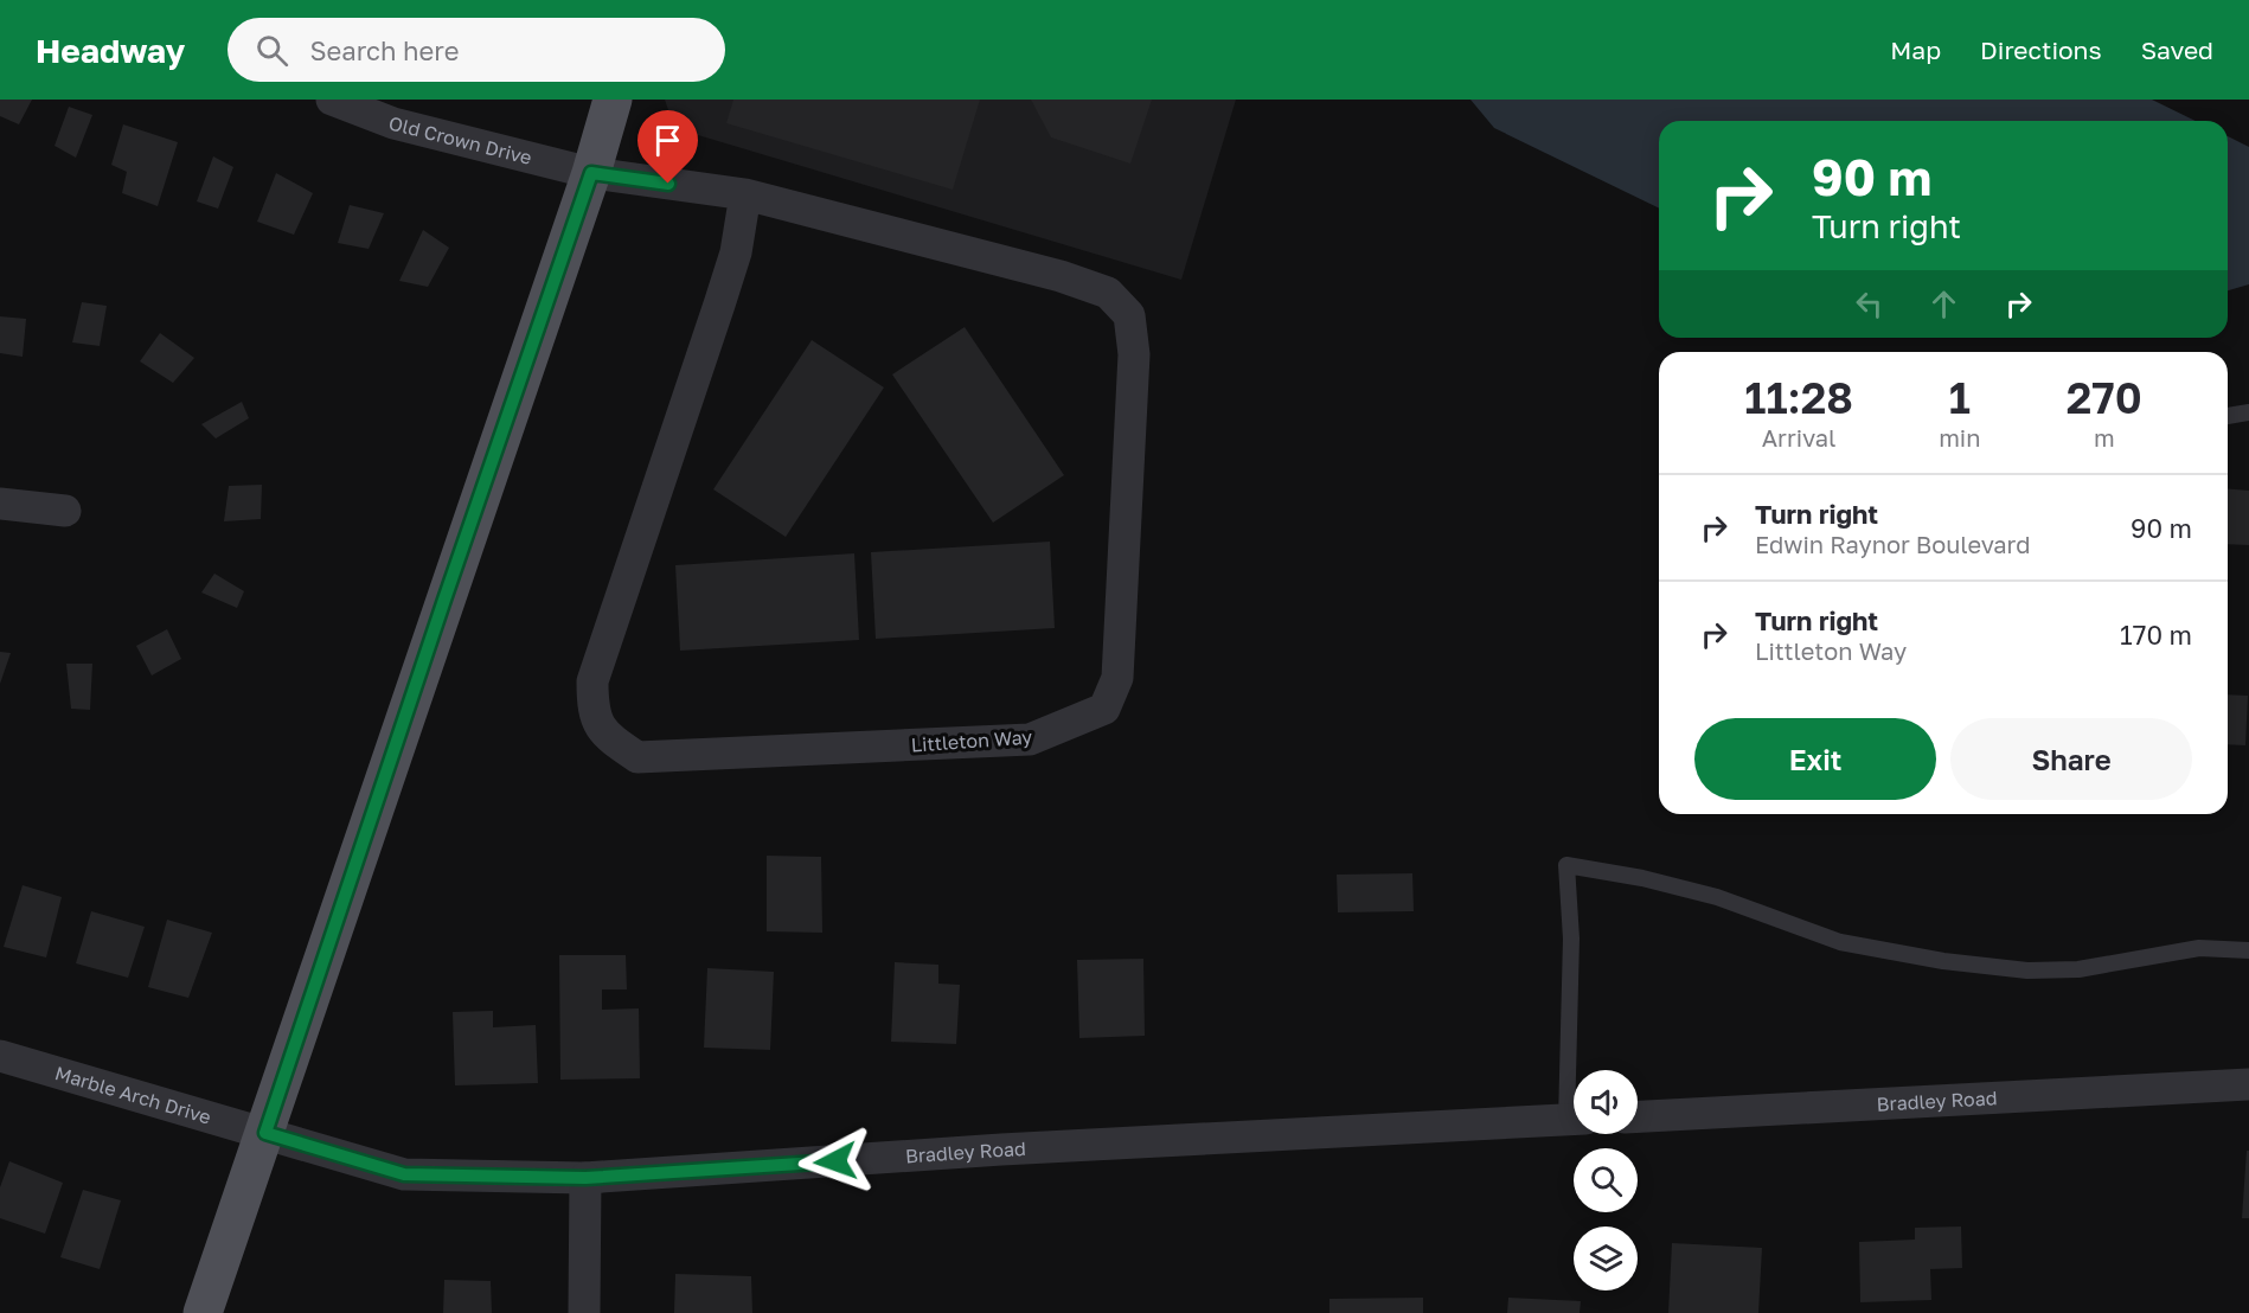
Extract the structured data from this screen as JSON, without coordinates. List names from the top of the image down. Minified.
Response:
{"streets":{"street":["Old Crown Drive","Littleton Way","Marble Arch Drive","Bradley Road"]},"crossings":[["Old Crown Drive","Littleton Way"],["Marble Arch Drive","Bradley Road"]],"page":{"header":"Headway","search":"Search here","nav":["Map","Directions","Saved"],"turn":["90 m","Turn right"],"eta":["11:28","Arrival","1","min","270","m"],"list":[{"name":"Turn right","note":"Edwin Raynor Boulevard","value":"90 m"},{"name":"Turn right","note":"Littleton Way","value":"170 m"}],"buttons":["Exit","Share"]}}
